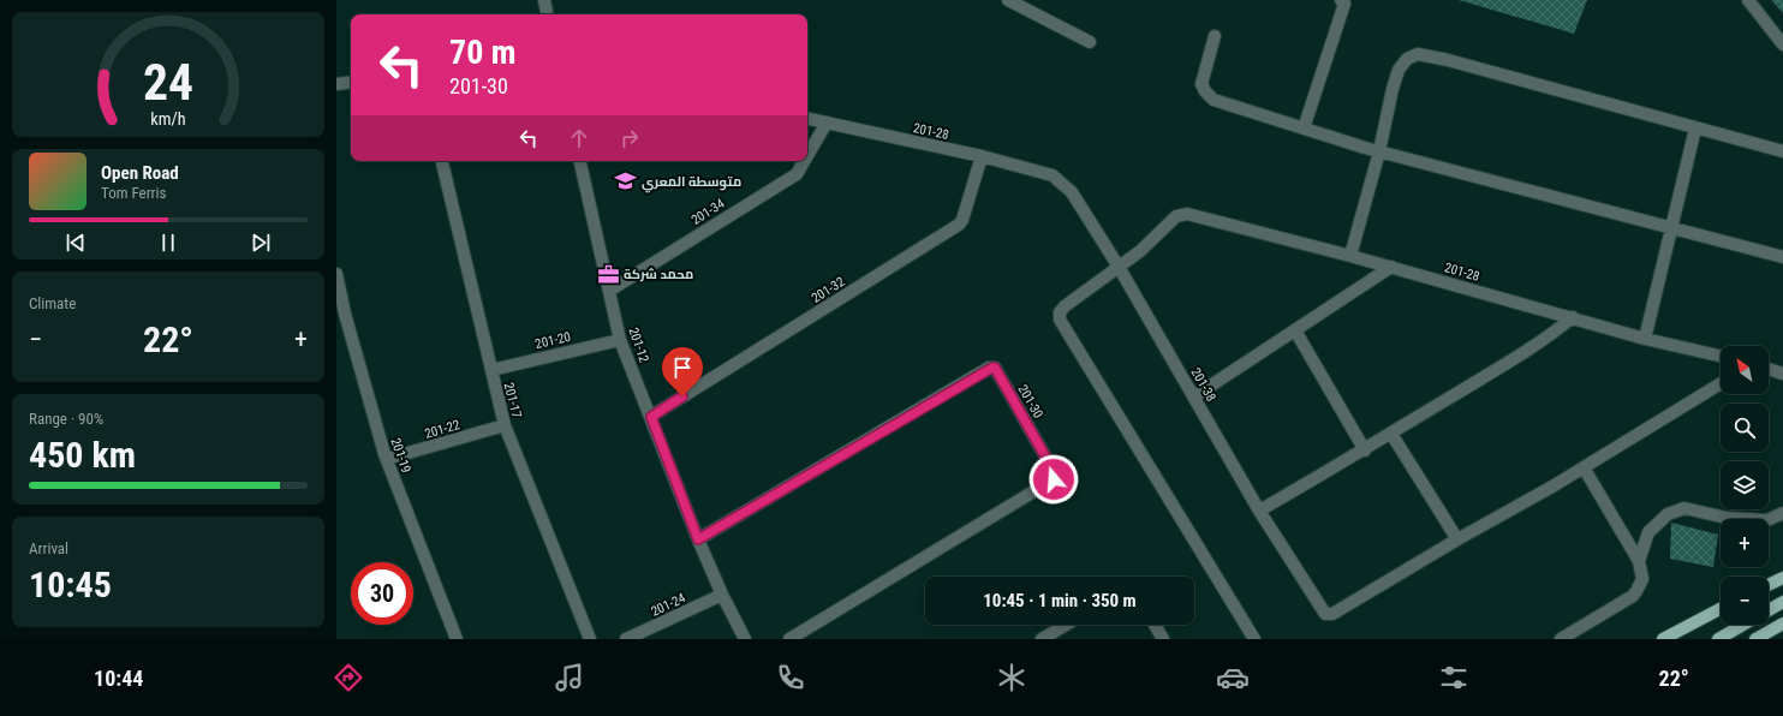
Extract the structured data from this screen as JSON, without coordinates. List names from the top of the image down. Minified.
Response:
{"streets":{"street":["201-28","201-34","201-32","201-20","201-12","201-38","201-17","201-30","201-22","201-19","201-24"]},"crossings":[["201-28","201-34"],["201-28","201-32"],["201-28","201-38"],["201-34","201-12"],["201-32","201-12"],["201-20","201-12"],["201-20","201-17"],["201-12","201-30"],["201-12","201-24"],["201-17","201-22"],["201-22","201-19"]],"places":{"school or university":["متوسطة المعري"],"office":["محمد شركة"]},"north":"top left","page":{"turn":["70 m","201-30"],"song":["Open Road","Tom Ferris"],"tile":["Climate",["Range · 90%","450 km"],["Arrival","10:45"]],"heat":["−","22°","+"],"map_buttons":["+","−"],"limit":"30","trip":"10:45 · 1 min · 350 m","tabs":["10:44","22°"],"gauge":["24","km/h"]}}
